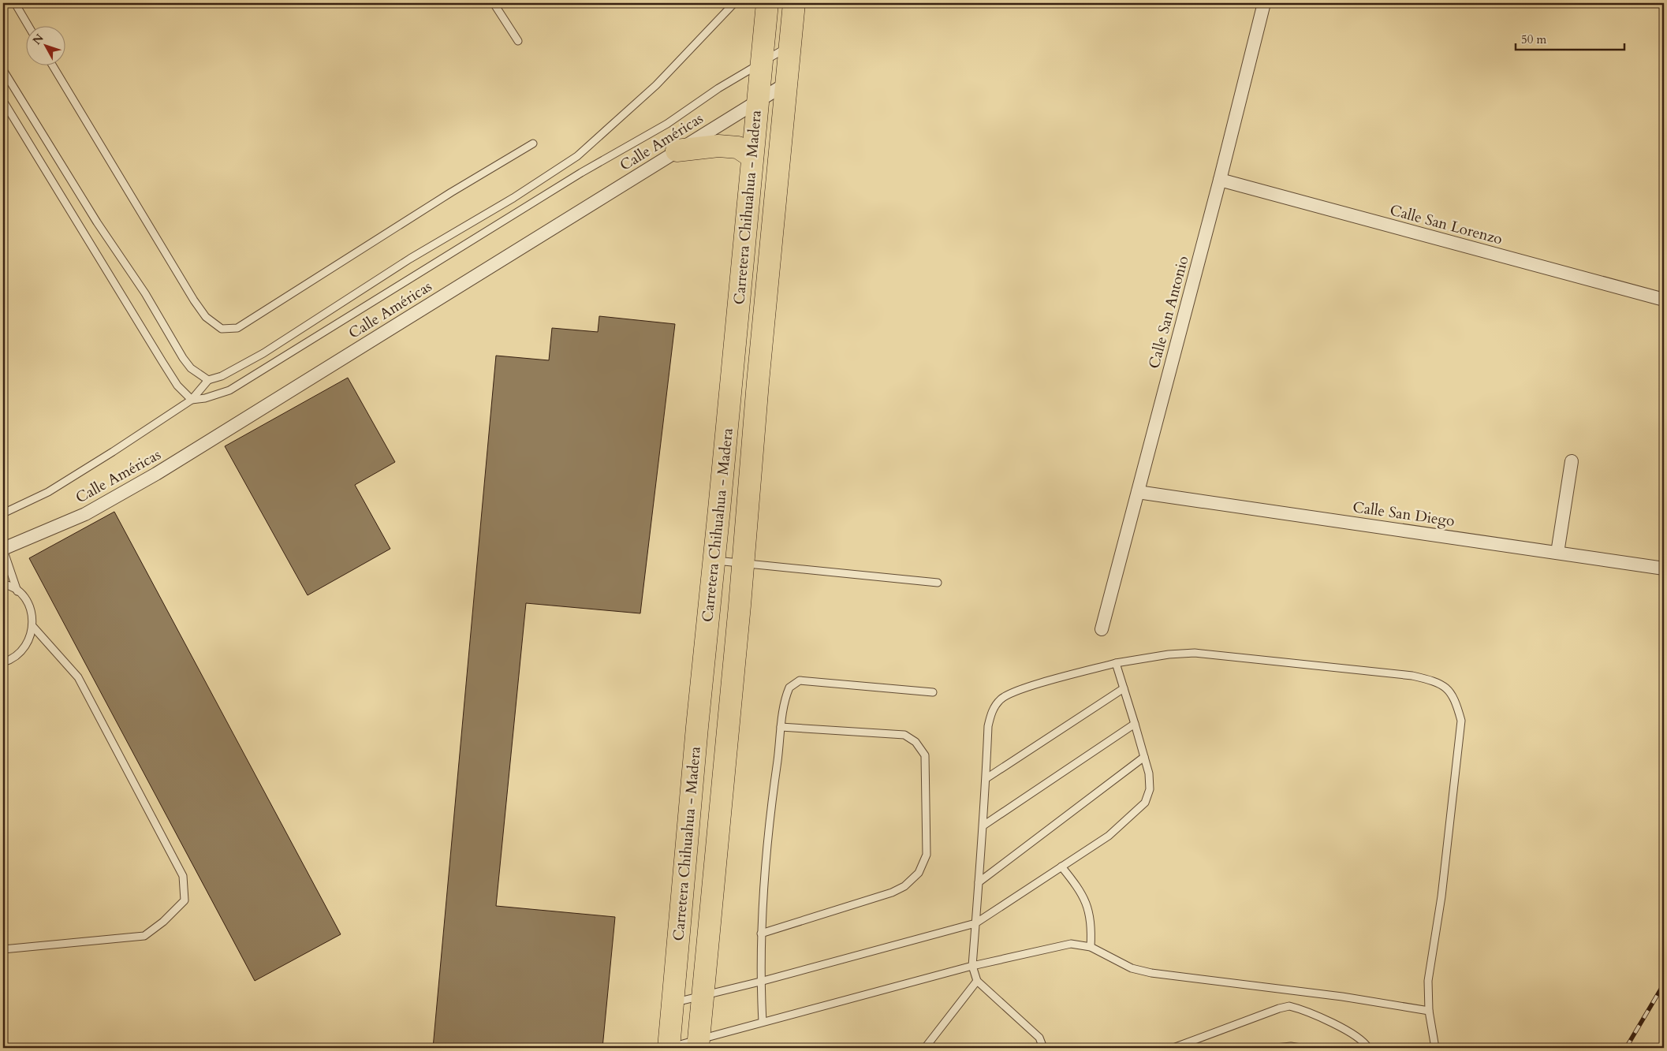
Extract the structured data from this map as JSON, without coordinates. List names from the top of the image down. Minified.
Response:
{"streets":{"highway":["Carretera Chihuahua - Madera"],"street":["Calle Américas","Calle San Lorenzo","Calle San Antonio","Calle San Diego"]},"crossings":[["Calle Américas","Carretera Chihuahua - Madera"],["Calle San Lorenzo","Calle San Antonio"],["Calle San Antonio","Calle San Diego"]],"scale_bar":"50 m","north":"top left"}
